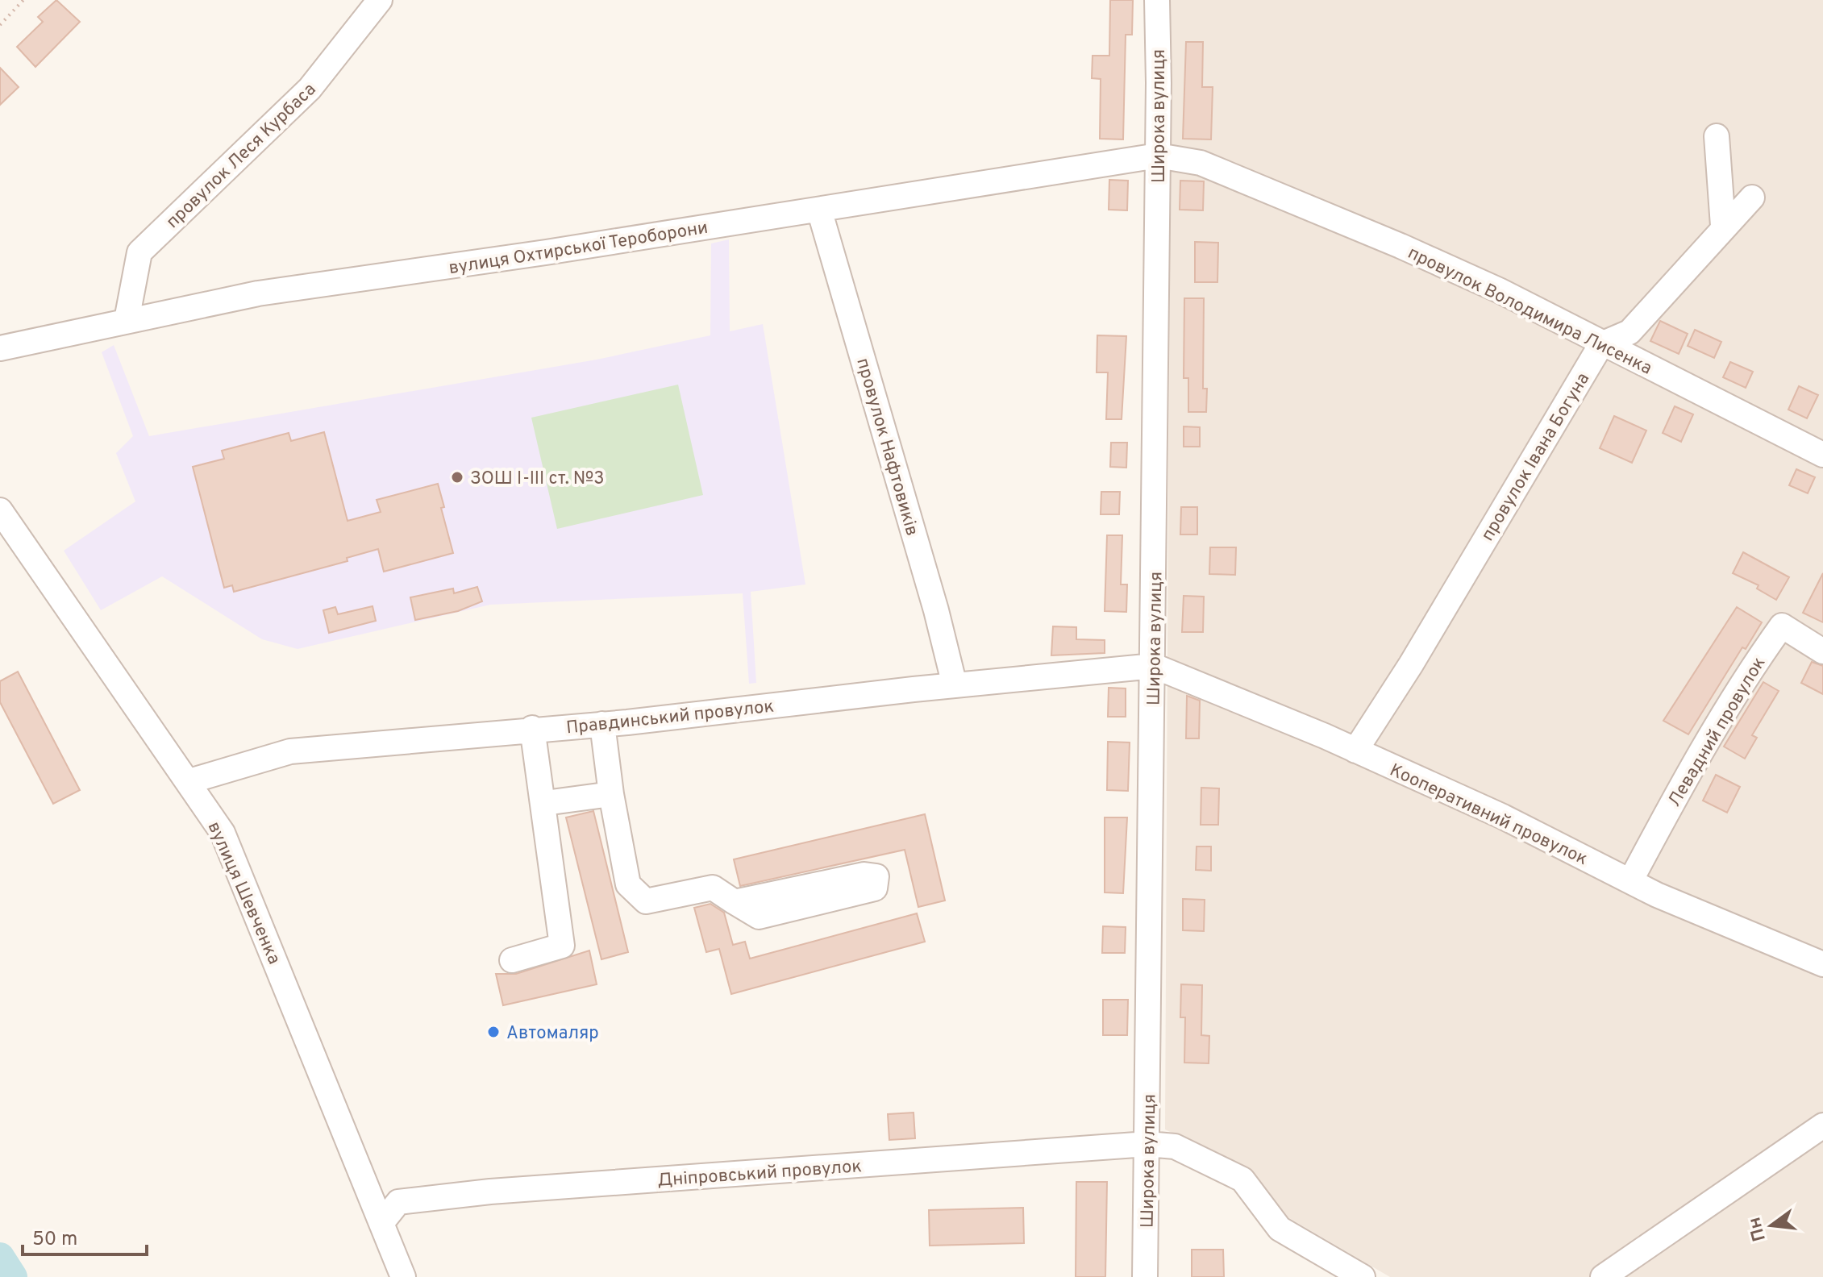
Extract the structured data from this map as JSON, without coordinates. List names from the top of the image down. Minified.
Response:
{"streets":{"street":["Широка вулиця","провулок Леся Курбаса","вулиця Охтирської Тероборони","провулок Володимира Лисенка","провулок Нафтовиків","провулок Івана Богуна","Правдинський провулок","Левадний провулок","Кооперативний провулок","вулиця Шевченка","Дніпровський провулок"]},"crossings":[["Широка вулиця","вулиця Охтирської Тероборони"],["Широка вулиця","провулок Володимира Лисенка"],["Широка вулиця","Правдинський провулок"],["Широка вулиця","Кооперативний провулок"],["Широка вулиця","Дніпровський провулок"],["провулок Леся Курбаса","вулиця Охтирської Тероборони"],["вулиця Охтирської Тероборони","провулок Володимира Лисенка"],["вулиця Охтирської Тероборони","провулок Нафтовиків"],["провулок Володимира Лисенка","провулок Івана Богуна"],["провулок Нафтовиків","Правдинський провулок"],["провулок Івана Богуна","Кооперативний провулок"],["Правдинський провулок","Кооперативний провулок"],["Правдинський провулок","вулиця Шевченка"],["Левадний провулок","Кооперативний провулок"],["вулиця Шевченка","Дніпровський провулок"]],"places":["ЗОШ І-ІІІ ст. №3","Автомаляр"],"scale_bar":"50 m","north":"left"}
